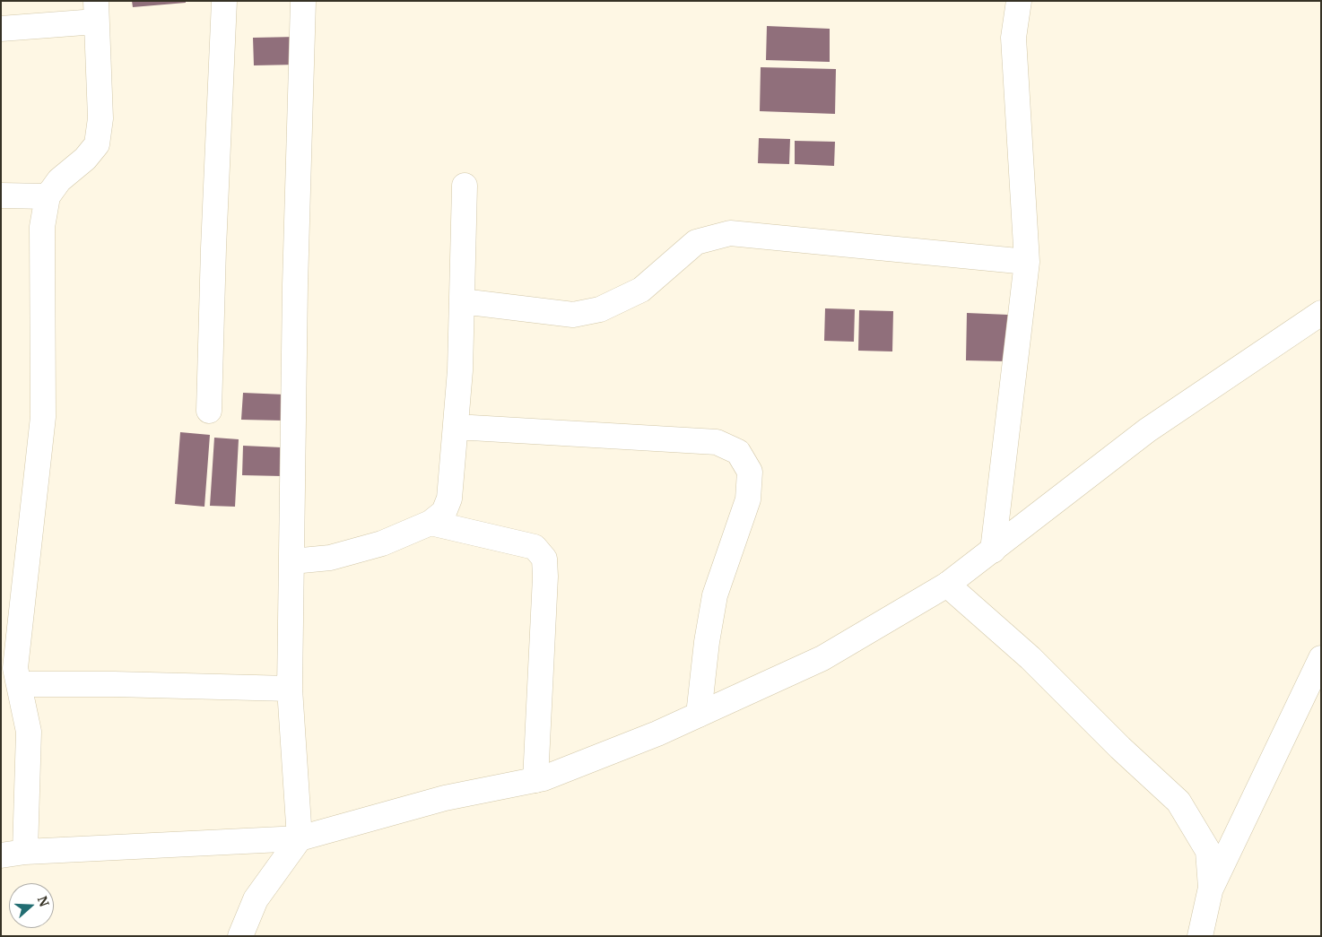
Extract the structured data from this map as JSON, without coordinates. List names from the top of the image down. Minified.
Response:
{"north":"right"}
